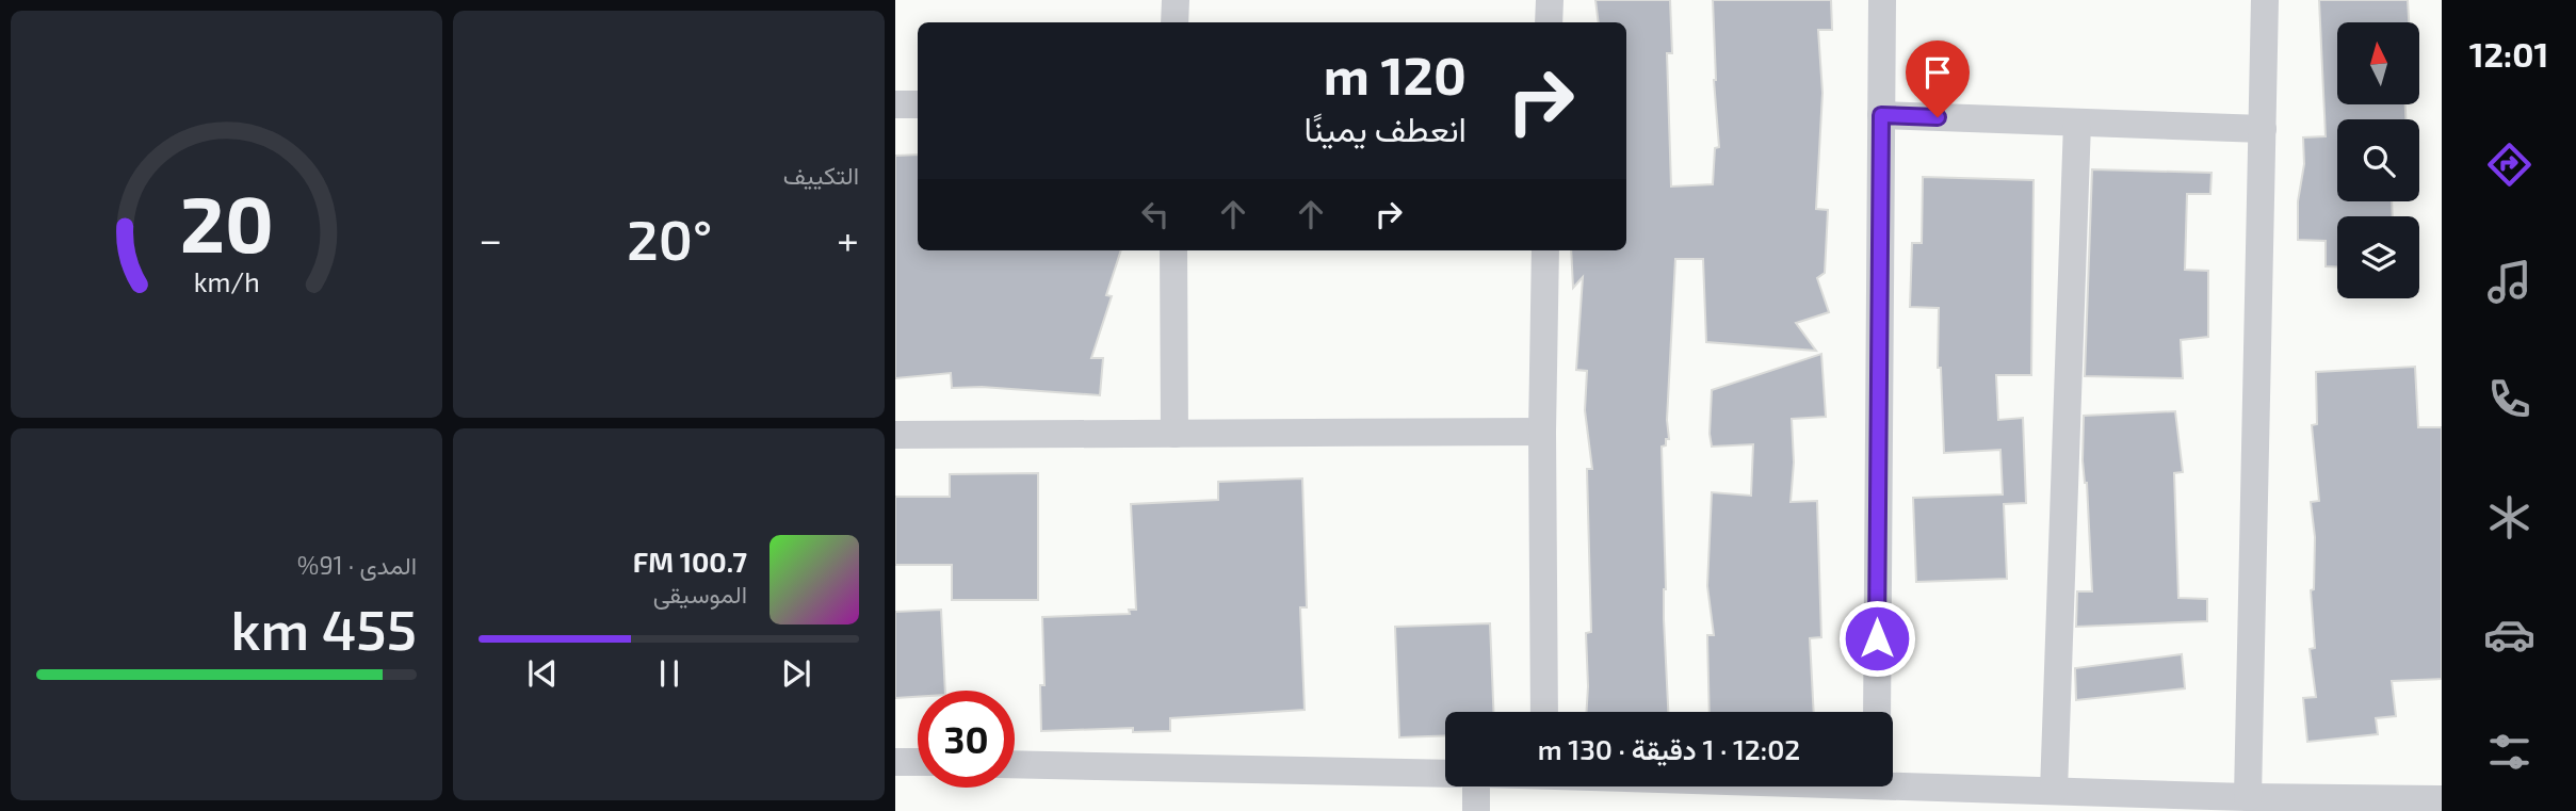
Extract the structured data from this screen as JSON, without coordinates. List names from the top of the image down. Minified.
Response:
{"north":"top","page":{"tabs":"12:01","tile":["التكييف",["المدى · 91%","455 km"]],"turn":["120 m","انعطف يمينًا"],"heat":["−","20°","+"],"song":["100.7 FM","الموسيقى"],"limit":"30","trip":"12:02 · 1 دقيقة · 130 m","gauge":["20","km/h"]}}
